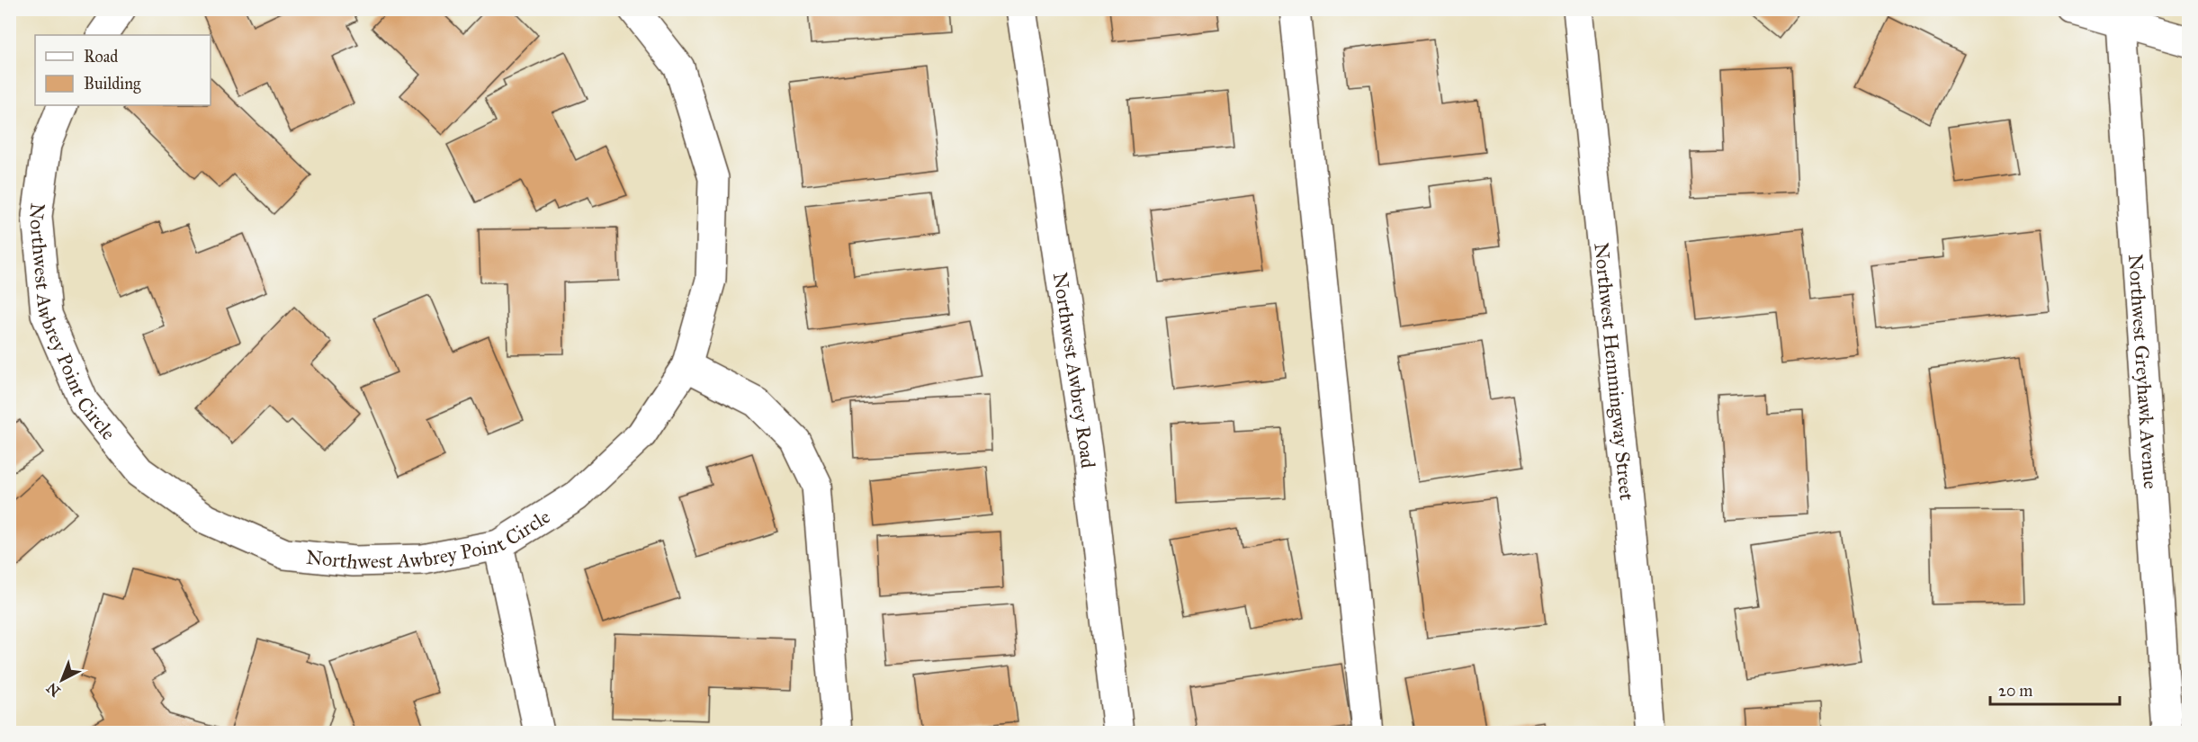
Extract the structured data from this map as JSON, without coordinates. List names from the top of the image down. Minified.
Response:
{"streets":{"street":["Northwest Awbrey Point Circle","Northwest Awbrey Road","Northwest Hemmingway Street","Northwest Greyhawk Avenue"]},"legend":["Road","Building"],"scale_bar":"20 m","north":"bottom left"}
